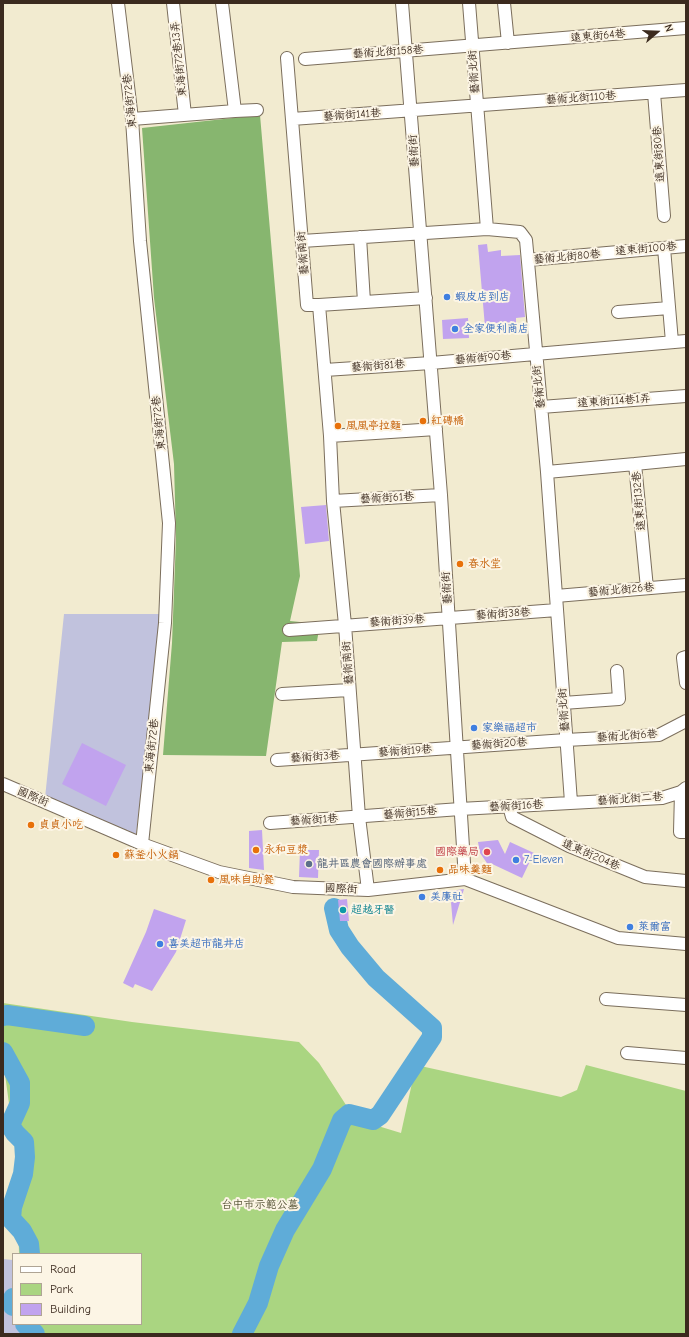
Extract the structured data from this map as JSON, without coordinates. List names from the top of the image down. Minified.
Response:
{"streets":{"street":["遠東街64巷","藝術北街158巷","東海街72巷13弄","藝術北街","藝術北街110巷","東海街72巷","藝術街141巷","藝術街","遠東街80巷","遠東街100巷","藝術南街","藝術北街80巷","藝術街90巷","藝術街81巷","遠東街114巷1弄","藝術街61巷","遠東街132巷","藝術北街26巷","藝術街38巷","藝術街39巷","藝術北街6巷","藝術街20巷","藝術街19巷","藝術街3巷","國際街","藝術北街二巷","藝術街16巷","藝術街15巷","藝術街1巷","遠東街204巷"]},"crossings":[["遠東街64巷","藝術北街158巷"],["藝術北街158巷","藝術北街"],["藝術北街158巷","藝術街"],["藝術北街","藝術北街110巷"],["藝術北街","藝術北街80巷"],["藝術北街","藝術街90巷"],["藝術北街","遠東街114巷1弄"],["藝術北街","藝術北街26巷"],["藝術北街","藝術街38巷"],["藝術北街","藝術北街6巷"],["藝術北街","藝術街20巷"],["藝術北街","藝術北街二巷"],["藝術北街","藝術街16巷"],["藝術北街110巷","藝術街141巷"],["藝術北街110巷","藝術街"],["藝術北街110巷","遠東街80巷"],["東海街72巷","國際街"],["藝術街141巷","藝術街"],["藝術街141巷","藝術南街"],["藝術街","藝術街90巷"],["藝術街","藝術街81巷"],["藝術街","藝術街61巷"],["藝術街","藝術街38巷"],["藝術街","藝術街39巷"],["藝術街","藝術街20巷"],["藝術街","藝術街19巷"],["藝術街","國際街"],["藝術街","藝術街16巷"],["藝術街","藝術街15巷"],["遠東街100巷","藝術北街80巷"],["藝術南街","藝術街81巷"],["藝術南街","藝術街61巷"],["藝術南街","藝術街39巷"],["藝術南街","藝術街19巷"],["藝術南街","藝術街3巷"],["藝術南街","國際街"],["藝術南街","藝術街15巷"],["藝術南街","藝術街1巷"],["藝術街90巷","藝術街81巷"],["遠東街132巷","藝術北街26巷"],["藝術街38巷","藝術街39巷"],["藝術北街6巷","藝術街20巷"],["藝術街20巷","藝術街19巷"],["藝術街19巷","藝術街3巷"],["藝術北街二巷","藝術街16巷"],["藝術街16巷","藝術街15巷"],["藝術街16巷","遠東街204巷"],["藝術街15巷","藝術街1巷"]],"parks":["台中市示範公墓"],"places":["蝦皮店到店","全家便利商店","紅磚橋","風風亭拉麵","春水堂","家樂福超市","貞貞小吃","永和豆漿","國際藥局","蘇釜小火鍋","7-Eleven","龍井區農會國際辦事處","品味羹麵","風味自助餐","美廉社","超越牙醫","萊爾富","喜美超市龍井店"],"legend":["Road","Park","Building"],"north":"right"}
